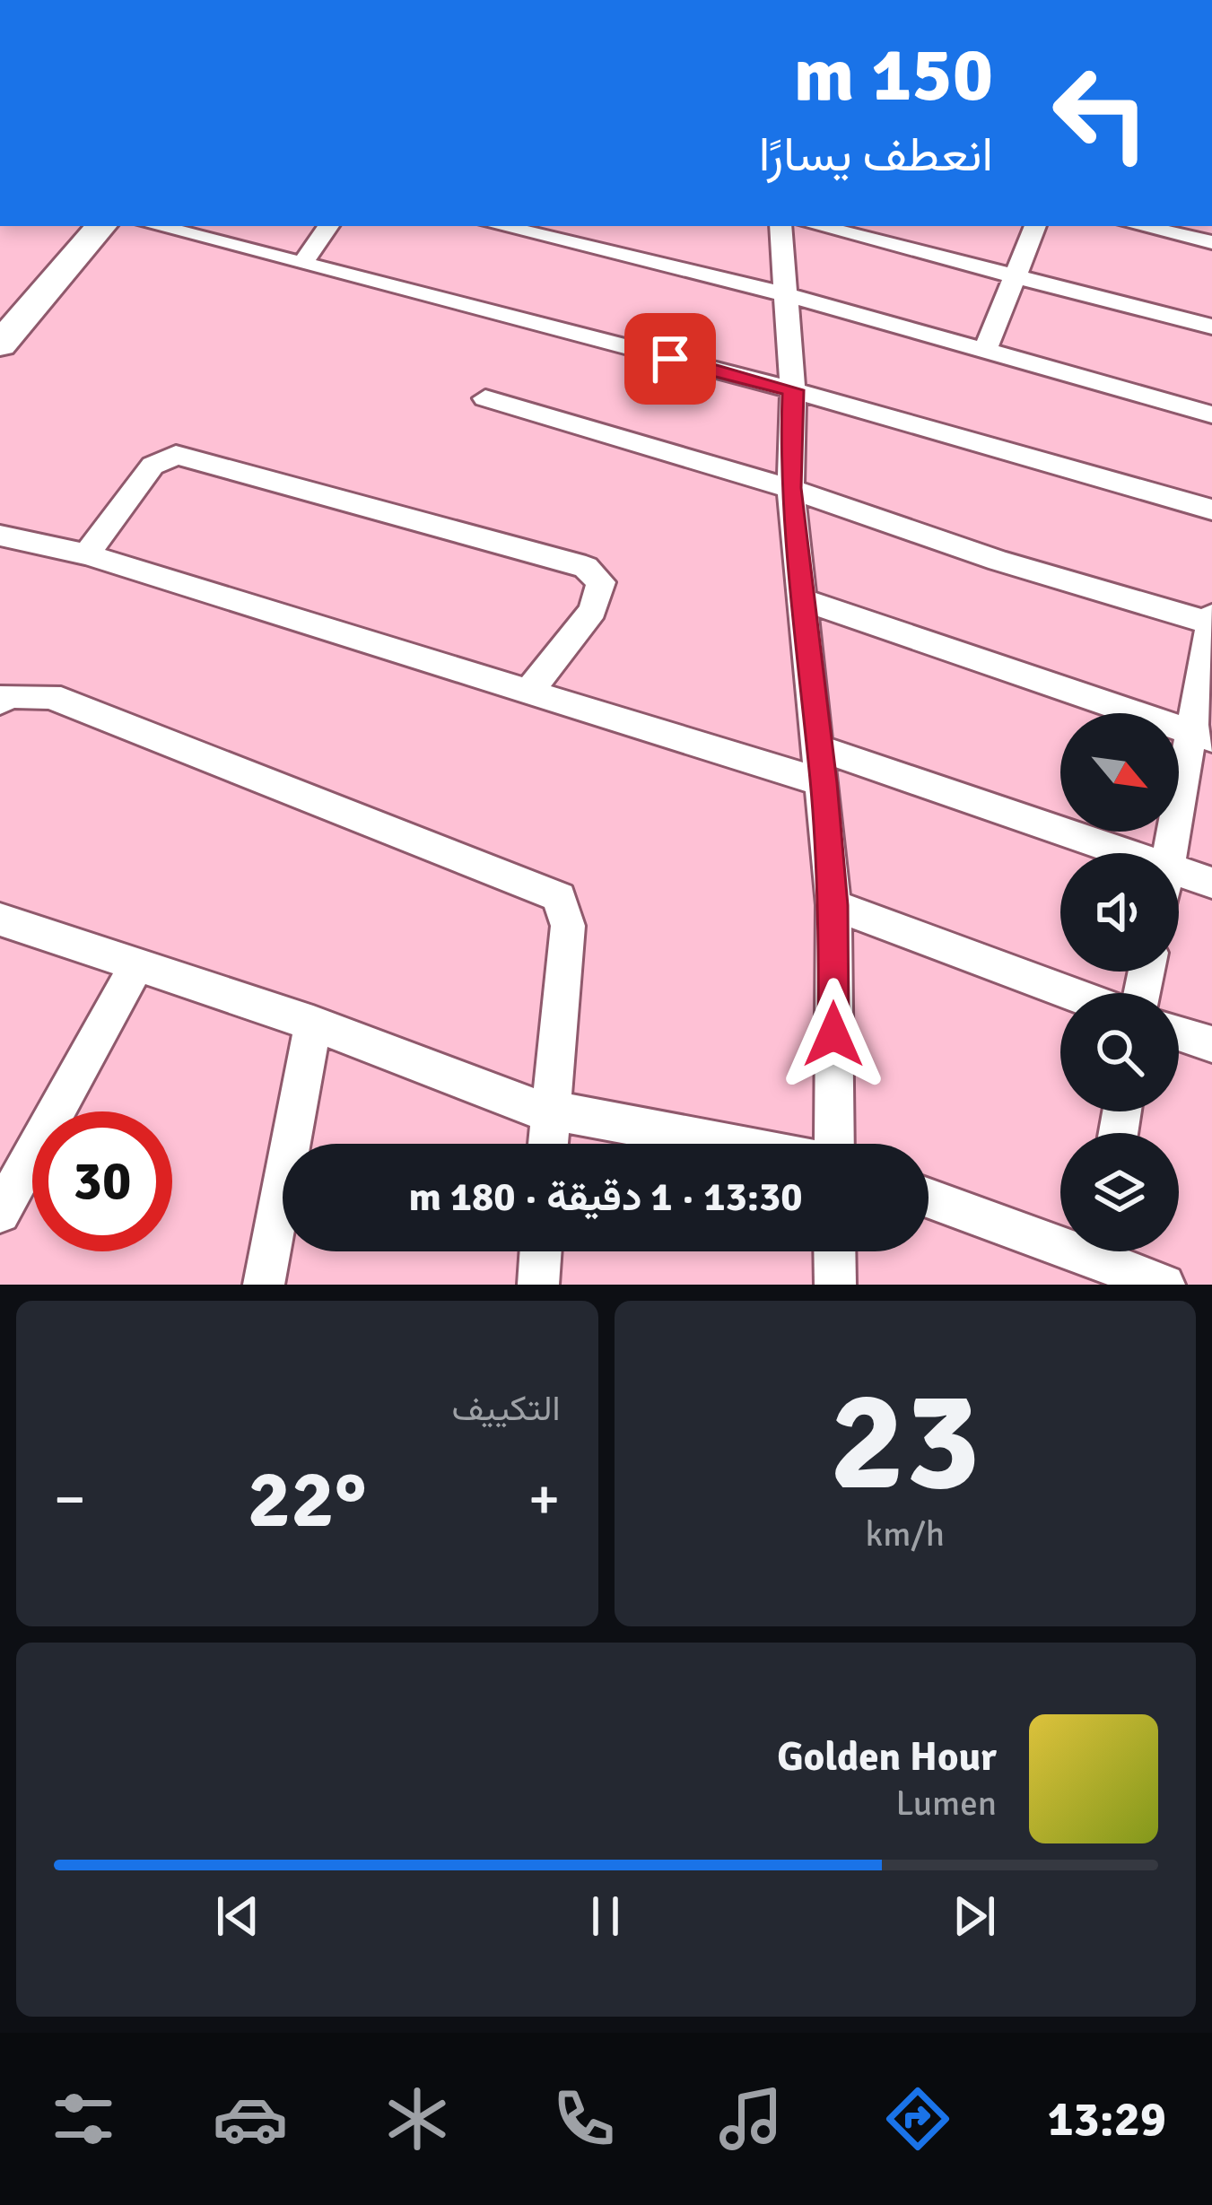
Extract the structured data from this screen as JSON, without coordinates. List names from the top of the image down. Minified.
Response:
{"north":"bottom right","page":{"turn":["150 m","انعطف يسارًا"],"limit":"30","trip":"13:30 · 1 دقيقة · 180 m","tile":[["23","km/h"],"التكييف"],"heat":["−","22°","+"],"song":["Golden Hour","Lumen"],"tabs":"13:29"}}
